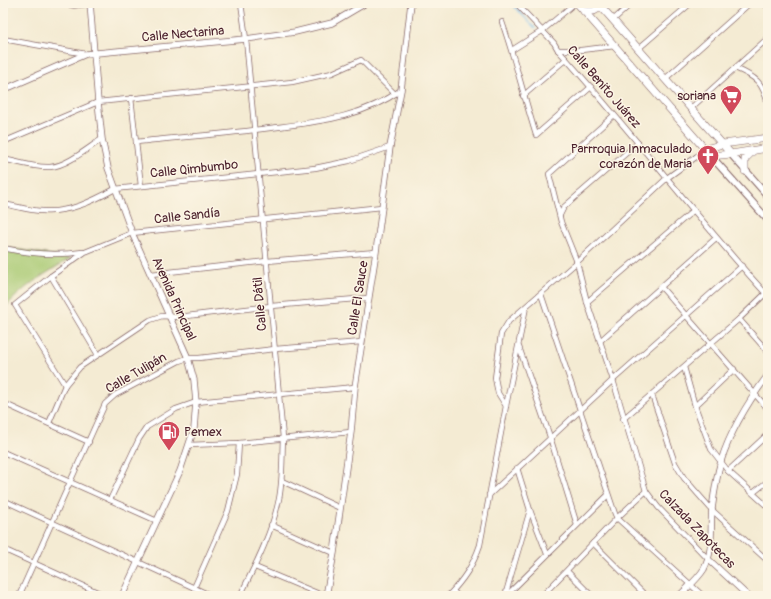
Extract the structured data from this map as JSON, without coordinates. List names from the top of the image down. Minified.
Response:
{"streets":{"street":["Calle Nectarina","Calle Benito Juárez","Calle Qimbumbo","Calle Sandía","Calle El Sauce","Avenida Principal","Calle Dátil","Calle Tulipán","Calzada Zapotecas"]},"crossings":[["Calle Nectarina","Avenida Principal"],["Calle Nectarina","Calle Dátil"],["Calle Benito Juárez","Calzada Zapotecas"],["Calle Qimbumbo","Calle El Sauce"],["Calle Qimbumbo","Avenida Principal"],["Calle Qimbumbo","Calle Dátil"],["Calle Sandía","Calle El Sauce"],["Calle Sandía","Avenida Principal"],["Calle Sandía","Calle Dátil"],["Calle El Sauce","Calle Tulipán"],["Avenida Principal","Calle Tulipán"],["Calle Dátil","Calle Tulipán"]],"places":{"supermarket":["soriana"],"church":["Parrroquia Inmaculado corazón de Maria"],"fuel station":["Pemex"]}}
